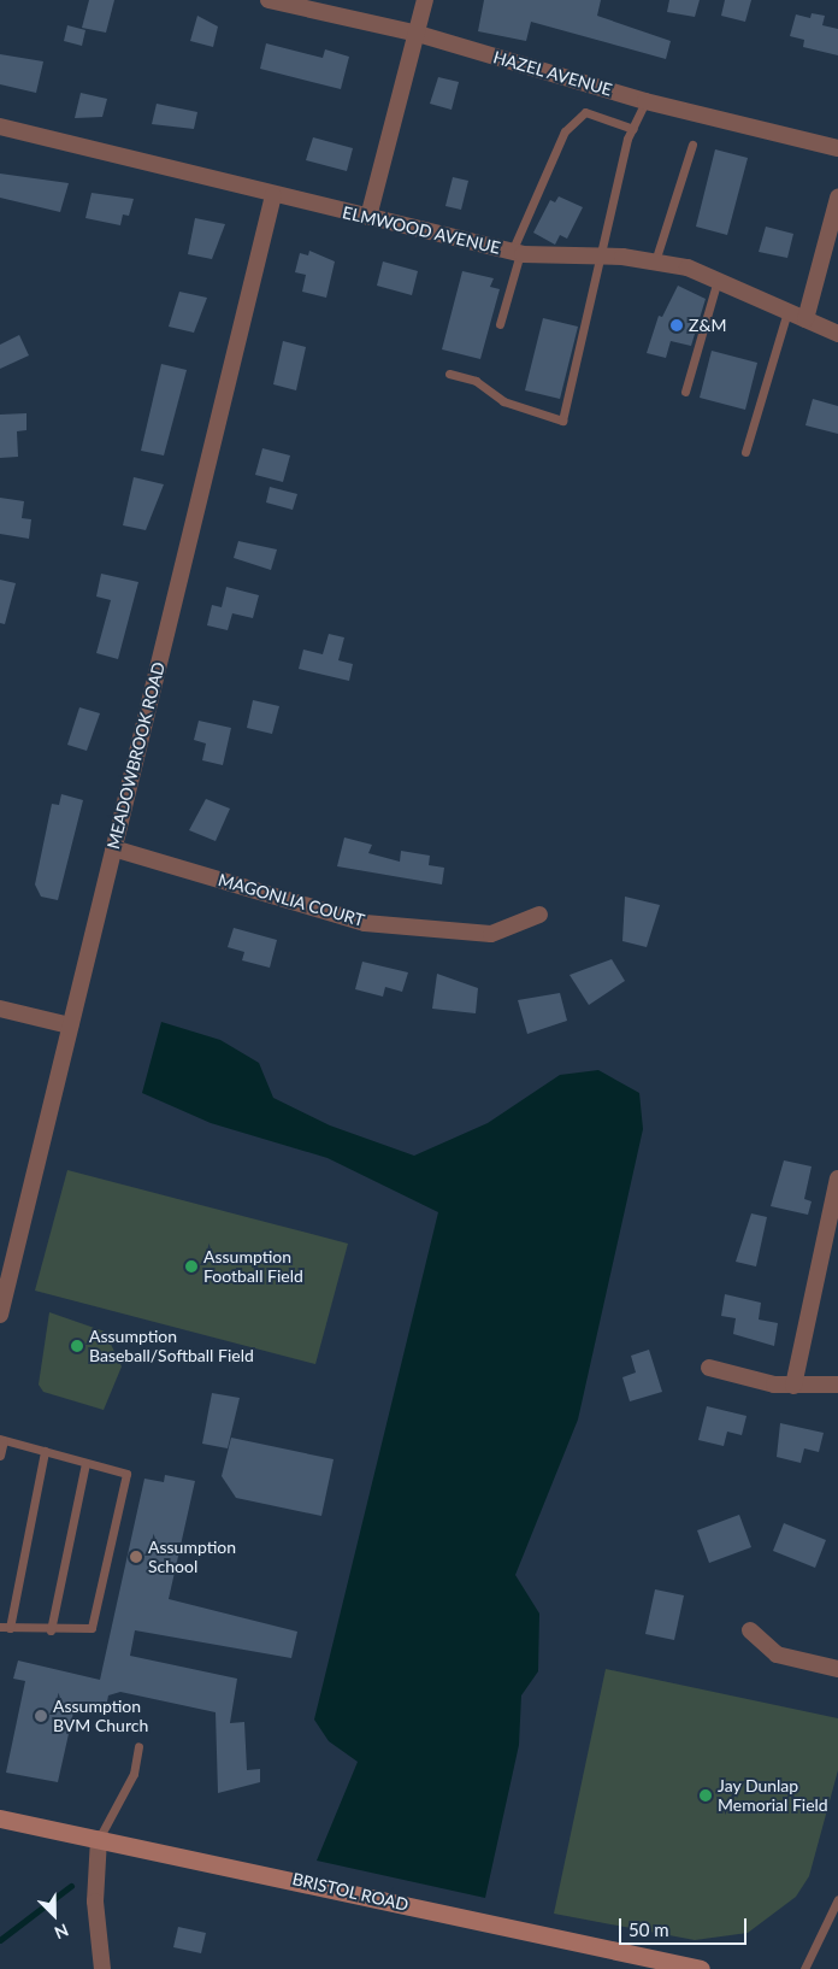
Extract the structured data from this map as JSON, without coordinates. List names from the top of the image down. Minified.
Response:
{"streets":{"main road":["BRISTOL ROAD"],"street":["HAZEL AVENUE","ELMWOOD AVENUE","MEADOWBROOK ROAD","MAGONLIA COURT"]},"crossings":[["ELMWOOD AVENUE","MEADOWBROOK ROAD"],["MEADOWBROOK ROAD","MAGONLIA COURT"]],"places":["Z&M","Assumption Football Field","Assumption Baseball/Softball Field","Assumption School","Assumption BVM Church","Jay Dunlap Memorial Field"],"scale_bar":"50 m","north":"bottom right"}
